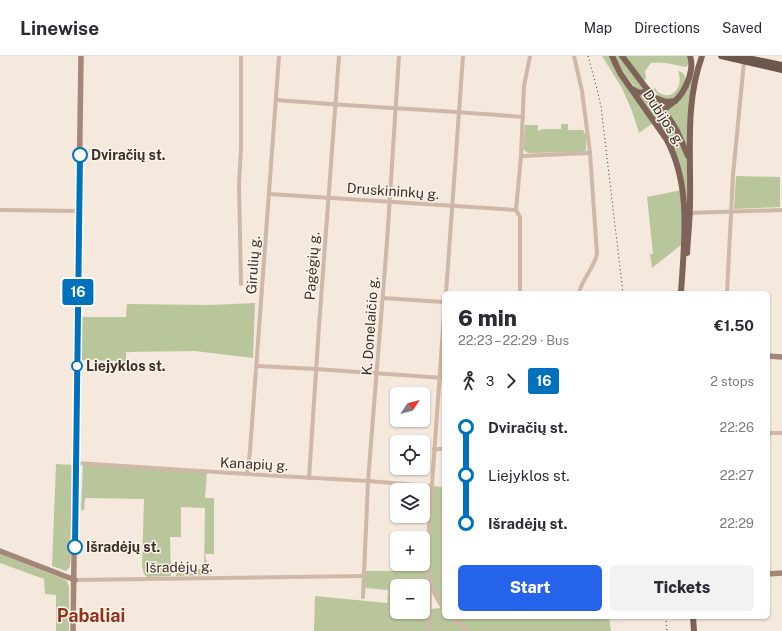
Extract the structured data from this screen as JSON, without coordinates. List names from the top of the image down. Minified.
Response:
{"streets":{"main road":["Dubijos g.","Išradėjų g."],"street":["Druskininkų g.","Girulių g.","Pagėgių g.","K. Donelaičio g.","Kanapių g."]},"crossings":[["Druskininkų g.","Girulių g."],["Druskininkų g.","Pagėgių g."],["Druskininkų g.","K. Donelaičio g."],["Girulių g.","Kanapių g."],["Pagėgių g.","Kanapių g."],["K. Donelaičio g.","Kanapių g."],["K. Donelaičio g.","Išradėjų g."]],"districts":["Pabaliai"],"places":["Dviračių st.","Liejyklos st.","Išradėjų st."],"lines":["bus line 16"],"north":"top right","page":{"header":"Linewise","nav":["Map","Directions","Saved"],"on_map":"16","heading":["6 min","22:23 – 22:29 · Bus","€1.50"],"legs":["3","16","2 stops"],"map_buttons":["+","−"],"list":[{"name":"Dviračių st.","value":"22:26"},{"name":"Liejyklos st.","value":"22:27"},{"name":"Išradėjų st.","value":"22:29"}],"buttons":["Start","Tickets"]}}
